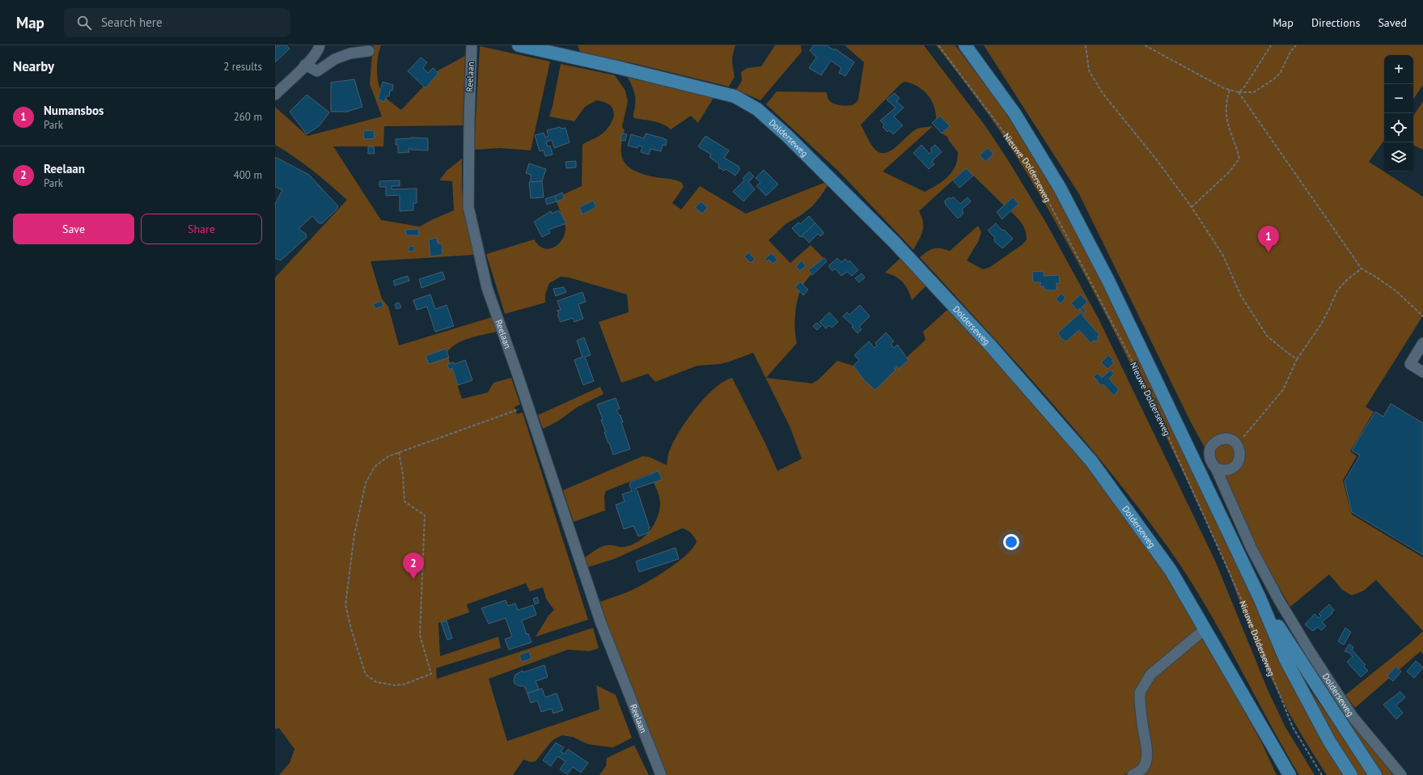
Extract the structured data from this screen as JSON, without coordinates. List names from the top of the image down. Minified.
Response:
{"streets":{"main road":["Dolderseweg","Nieuwe Dolderseweg"],"street":["Reelaan"]},"page":{"header":"Map","search":"Search here","nav":["Map","Directions","Saved"],"heading":["Nearby","2 results"],"map_buttons":["+","−"],"list":[{"mark":"1","name":"Numansbos","note":"Park","value":"260 m"},{"mark":"2","name":"Reelaan","note":"Park","value":"400 m"}],"buttons":["Save","Share"],"pins":["1","2"]}}
